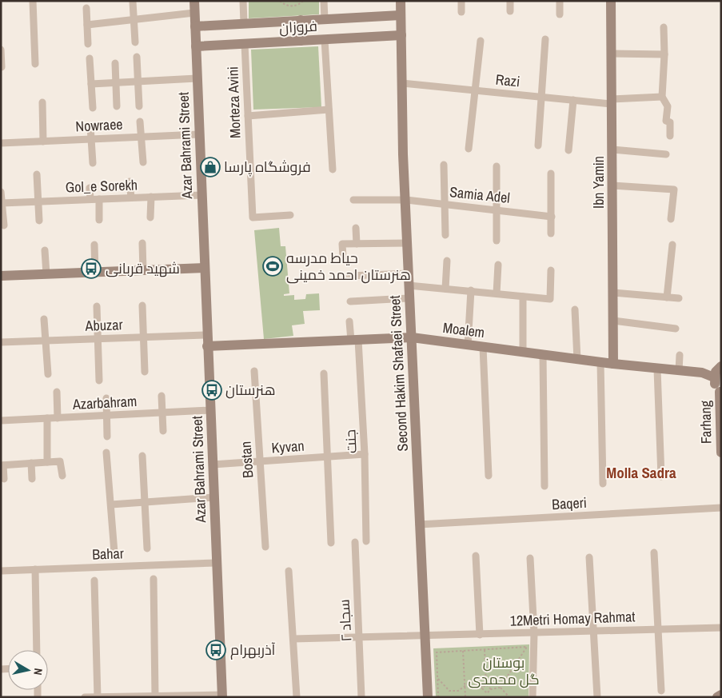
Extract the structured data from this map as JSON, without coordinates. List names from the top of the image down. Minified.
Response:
{"streets":{"street":["فروزان","Razi","Morteza Avini","Nowraee","Azar Bahrami Street","Ibn Yamin","Gol_e Sorekh","Samia Adel","Abuzar","Moalem","Second Hakim Shafaei Street","Azarbahram","Farhang","جنت","Kyvan","Bostan","Baqeri","Bahar","12Metri Homay Rahmat","سجاد ۲"]},"crossings":[["فروزان","Morteza Avini"],["فروزان","Azar Bahrami Street"],["فروزان","Second Hakim Shafaei Street"],["Razi","Ibn Yamin"],["Razi","Second Hakim Shafaei Street"],["Nowraee","Azar Bahrami Street"],["Azar Bahrami Street","Gol_e Sorekh"],["Azar Bahrami Street","Abuzar"],["Azar Bahrami Street","Moalem"],["Azar Bahrami Street","Azarbahram"],["Azar Bahrami Street","Kyvan"],["Azar Bahrami Street","Bahar"],["Ibn Yamin","Moalem"],["Samia Adel","Second Hakim Shafaei Street"],["Moalem","Second Hakim Shafaei Street"],["Moalem","Farhang"],["Moalem","جنت"],["Second Hakim Shafaei Street","Baqeri"],["Second Hakim Shafaei Street","12Metri Homay Rahmat"],["جنت","Kyvan"],["Kyvan","Bostan"],["12Metri Homay Rahmat","سجاد ۲"]],"districts":["Molla Sadra"],"parks":["بوستان گل محمدی"],"places":{"shop":["فروشگاه پارسا"],"sports":["حیاط مدرسه هنرستان احمد خمینی"],"bus stop":["شهید قربانی","هنرستان","آذربهرام"]},"north":"right"}
